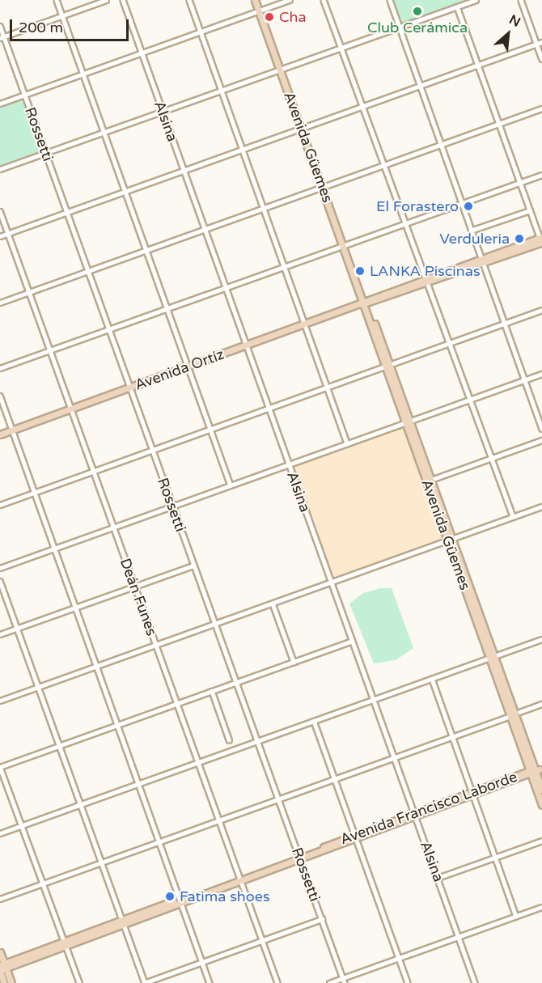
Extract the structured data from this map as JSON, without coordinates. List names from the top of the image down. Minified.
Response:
{"streets":{"main road":["Avenida Güemes","Avenida Ortíz","Avenida Francisco Laborde"],"street":["Alsina","Rossetti","Deán Funes"]},"crossings":[["Alsina","Avenida Ortíz"],["Alsina","Avenida Francisco Laborde"],["Rossetti","Avenida Ortíz"],["Rossetti","Avenida Francisco Laborde"],["Avenida Güemes","Avenida Ortíz"],["Avenida Güemes","Avenida Francisco Laborde"],["Avenida Ortíz","Deán Funes"],["Deán Funes","Avenida Francisco Laborde"]],"places":["Club Cerámica","Cha","El Forastero","Verduleria","LANKA Piscinas","Fatima shoes"],"scale_bar":"200 m","north":"top right"}
